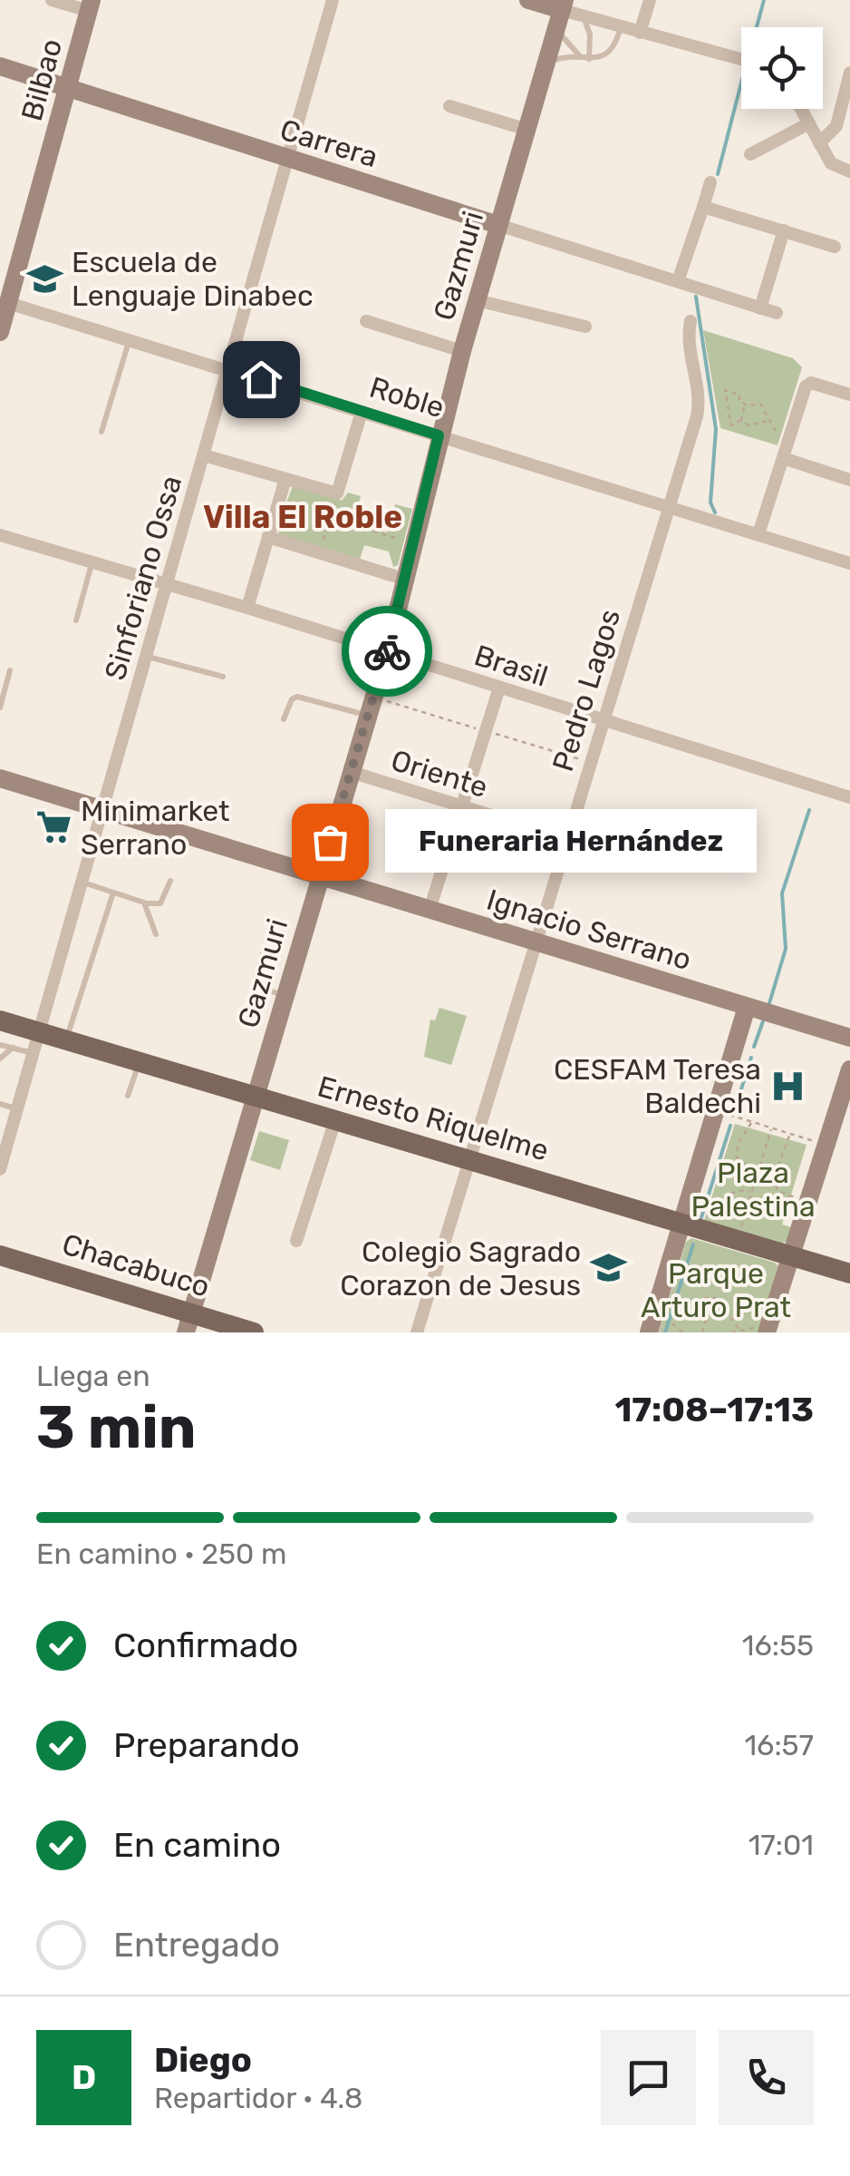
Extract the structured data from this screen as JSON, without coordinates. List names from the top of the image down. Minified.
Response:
{"streets":{"main road":["Ernesto Riquelme","Chacabuco"],"street":["Bilbao","Carrera","Gazmuri","Roble","Sinforiano Ossa","Brasil","Pedro Lagos","Oriente","Ignacio Serrano"]},"crossings":[["Bilbao","Carrera"],["Bilbao","Roble"],["Carrera","Gazmuri"],["Carrera","Sinforiano Ossa"],["Gazmuri","Roble"],["Gazmuri","Brasil"],["Gazmuri","Oriente"],["Gazmuri","Ignacio Serrano"],["Gazmuri","Ernesto Riquelme"],["Gazmuri","Chacabuco"],["Roble","Sinforiano Ossa"],["Roble","Pedro Lagos"],["Sinforiano Ossa","Brasil"],["Sinforiano Ossa","Ignacio Serrano"],["Sinforiano Ossa","Ernesto Riquelme"],["Brasil","Pedro Lagos"],["Pedro Lagos","Oriente"],["Pedro Lagos","Ignacio Serrano"],["Pedro Lagos","Ernesto Riquelme"]],"districts":["Villa El Roble"],"parks":["Plaza Palestina","Parque Arturo Prat"],"places":{"school or university":["Escuela de Lenguaje Dinabec","Colegio Sagrado Corazon de Jesus"],"supermarket":["Minimarket Serrano"],"other":["Funeraria Hernández"],"hospital":["CESFAM Teresa Baldechi"]},"page":{"bubble":"Funeraria Hernández","heading":["3 min","Llega en","17:08–17:13"],"panel":["Diego","Repartidor · 4.8"],"bar":"En camino · 250 m","list":[["Confirmado","16:55"],["Preparando","16:57"],["En camino","17:01"],"Entregado"],"round":"D"}}
